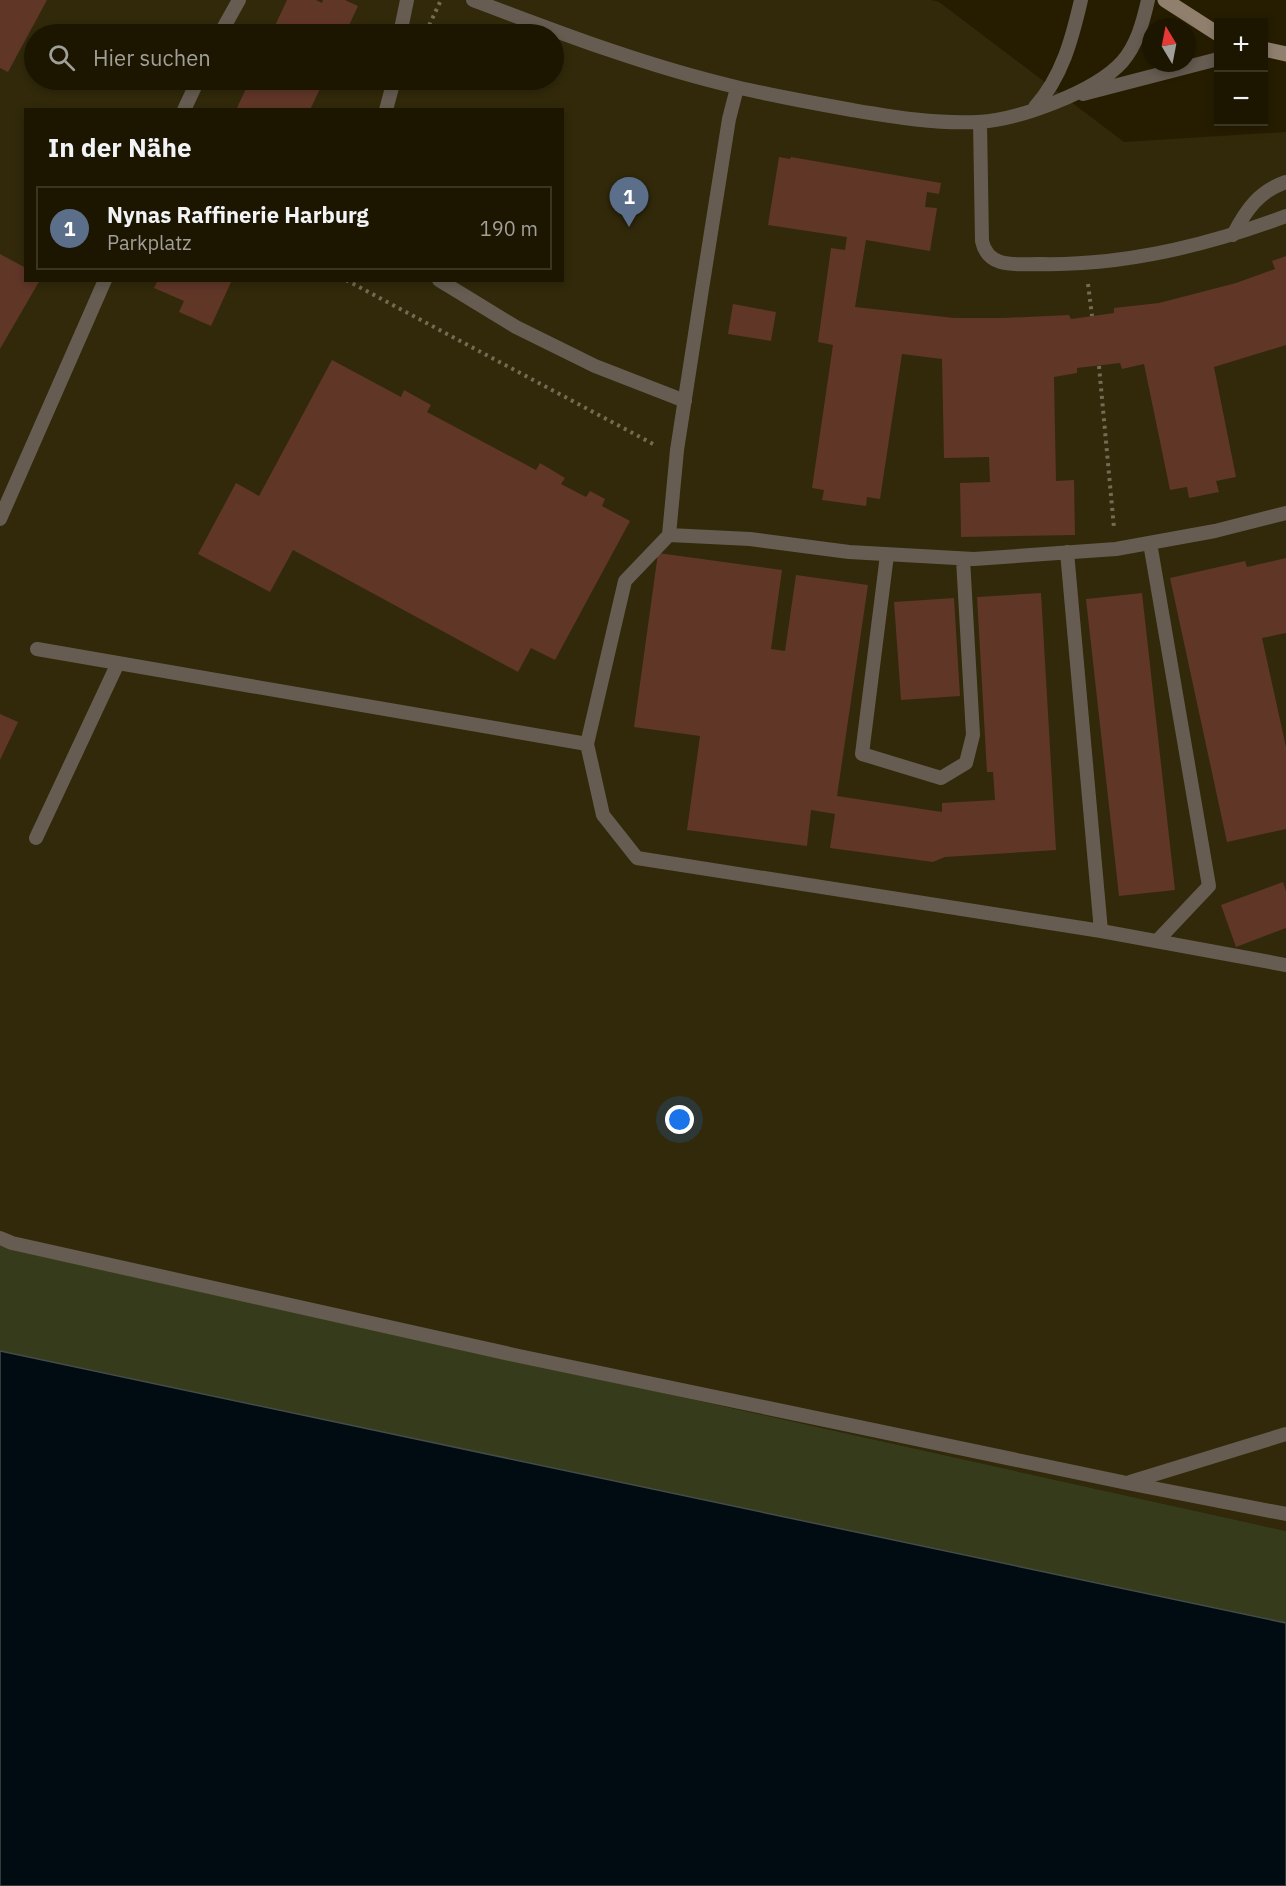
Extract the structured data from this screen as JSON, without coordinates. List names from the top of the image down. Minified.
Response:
{"north":"top","page":{"map_buttons":["+","−"],"search":"Hier suchen","heading":"In der Nähe","pins":"1","list":[{"mark":"1","name":"Nynas Raffinerie Harburg","note":"Parkplatz","value":"190 m"}]}}
